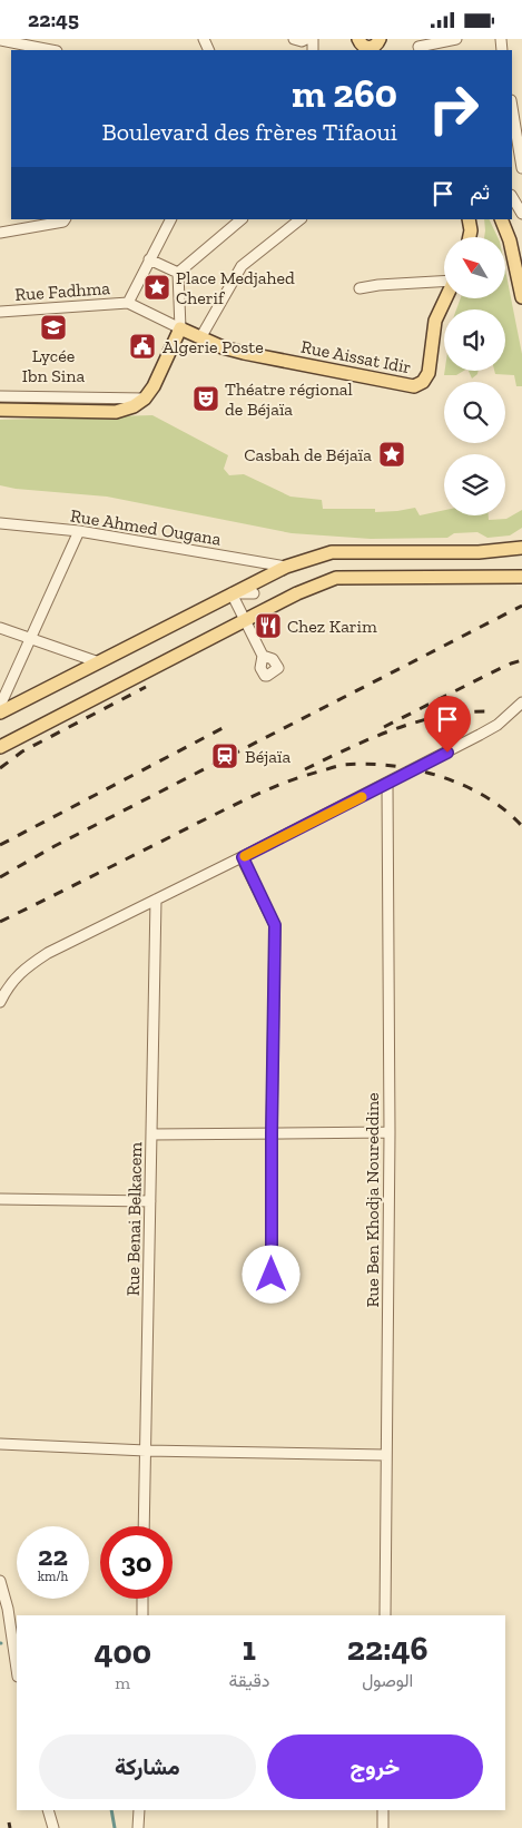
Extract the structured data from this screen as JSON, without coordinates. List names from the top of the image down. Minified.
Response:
{"streets":{"main road":["Rue Aissat Idir"],"street":["Rue Fadhma","Rue Ahmed Ougana","Rue Ben Khodja Noureddine","Rue Benai Belkacem"]},"places":{"place":["Place Medjahed Cherif","Casbah de Béjaïa"],"school or university":["Lycée Ibn Sina"],"public building":["Algerie Poste"],"theatre":["Théatre régional de Béjaïa"],"restaurant":["Chez Karim"],"station":["Béjaïa"]},"north":"top left","page":{"status":"22:45","turn":["260 m","Boulevard des frères Tifaoui"],"then":"ثم","speed":"22 km/h","limit":"30","eta":["22:46","الوصول","1","دقيقة","400","m"],"buttons":["خروج","مشاركة"]}}
